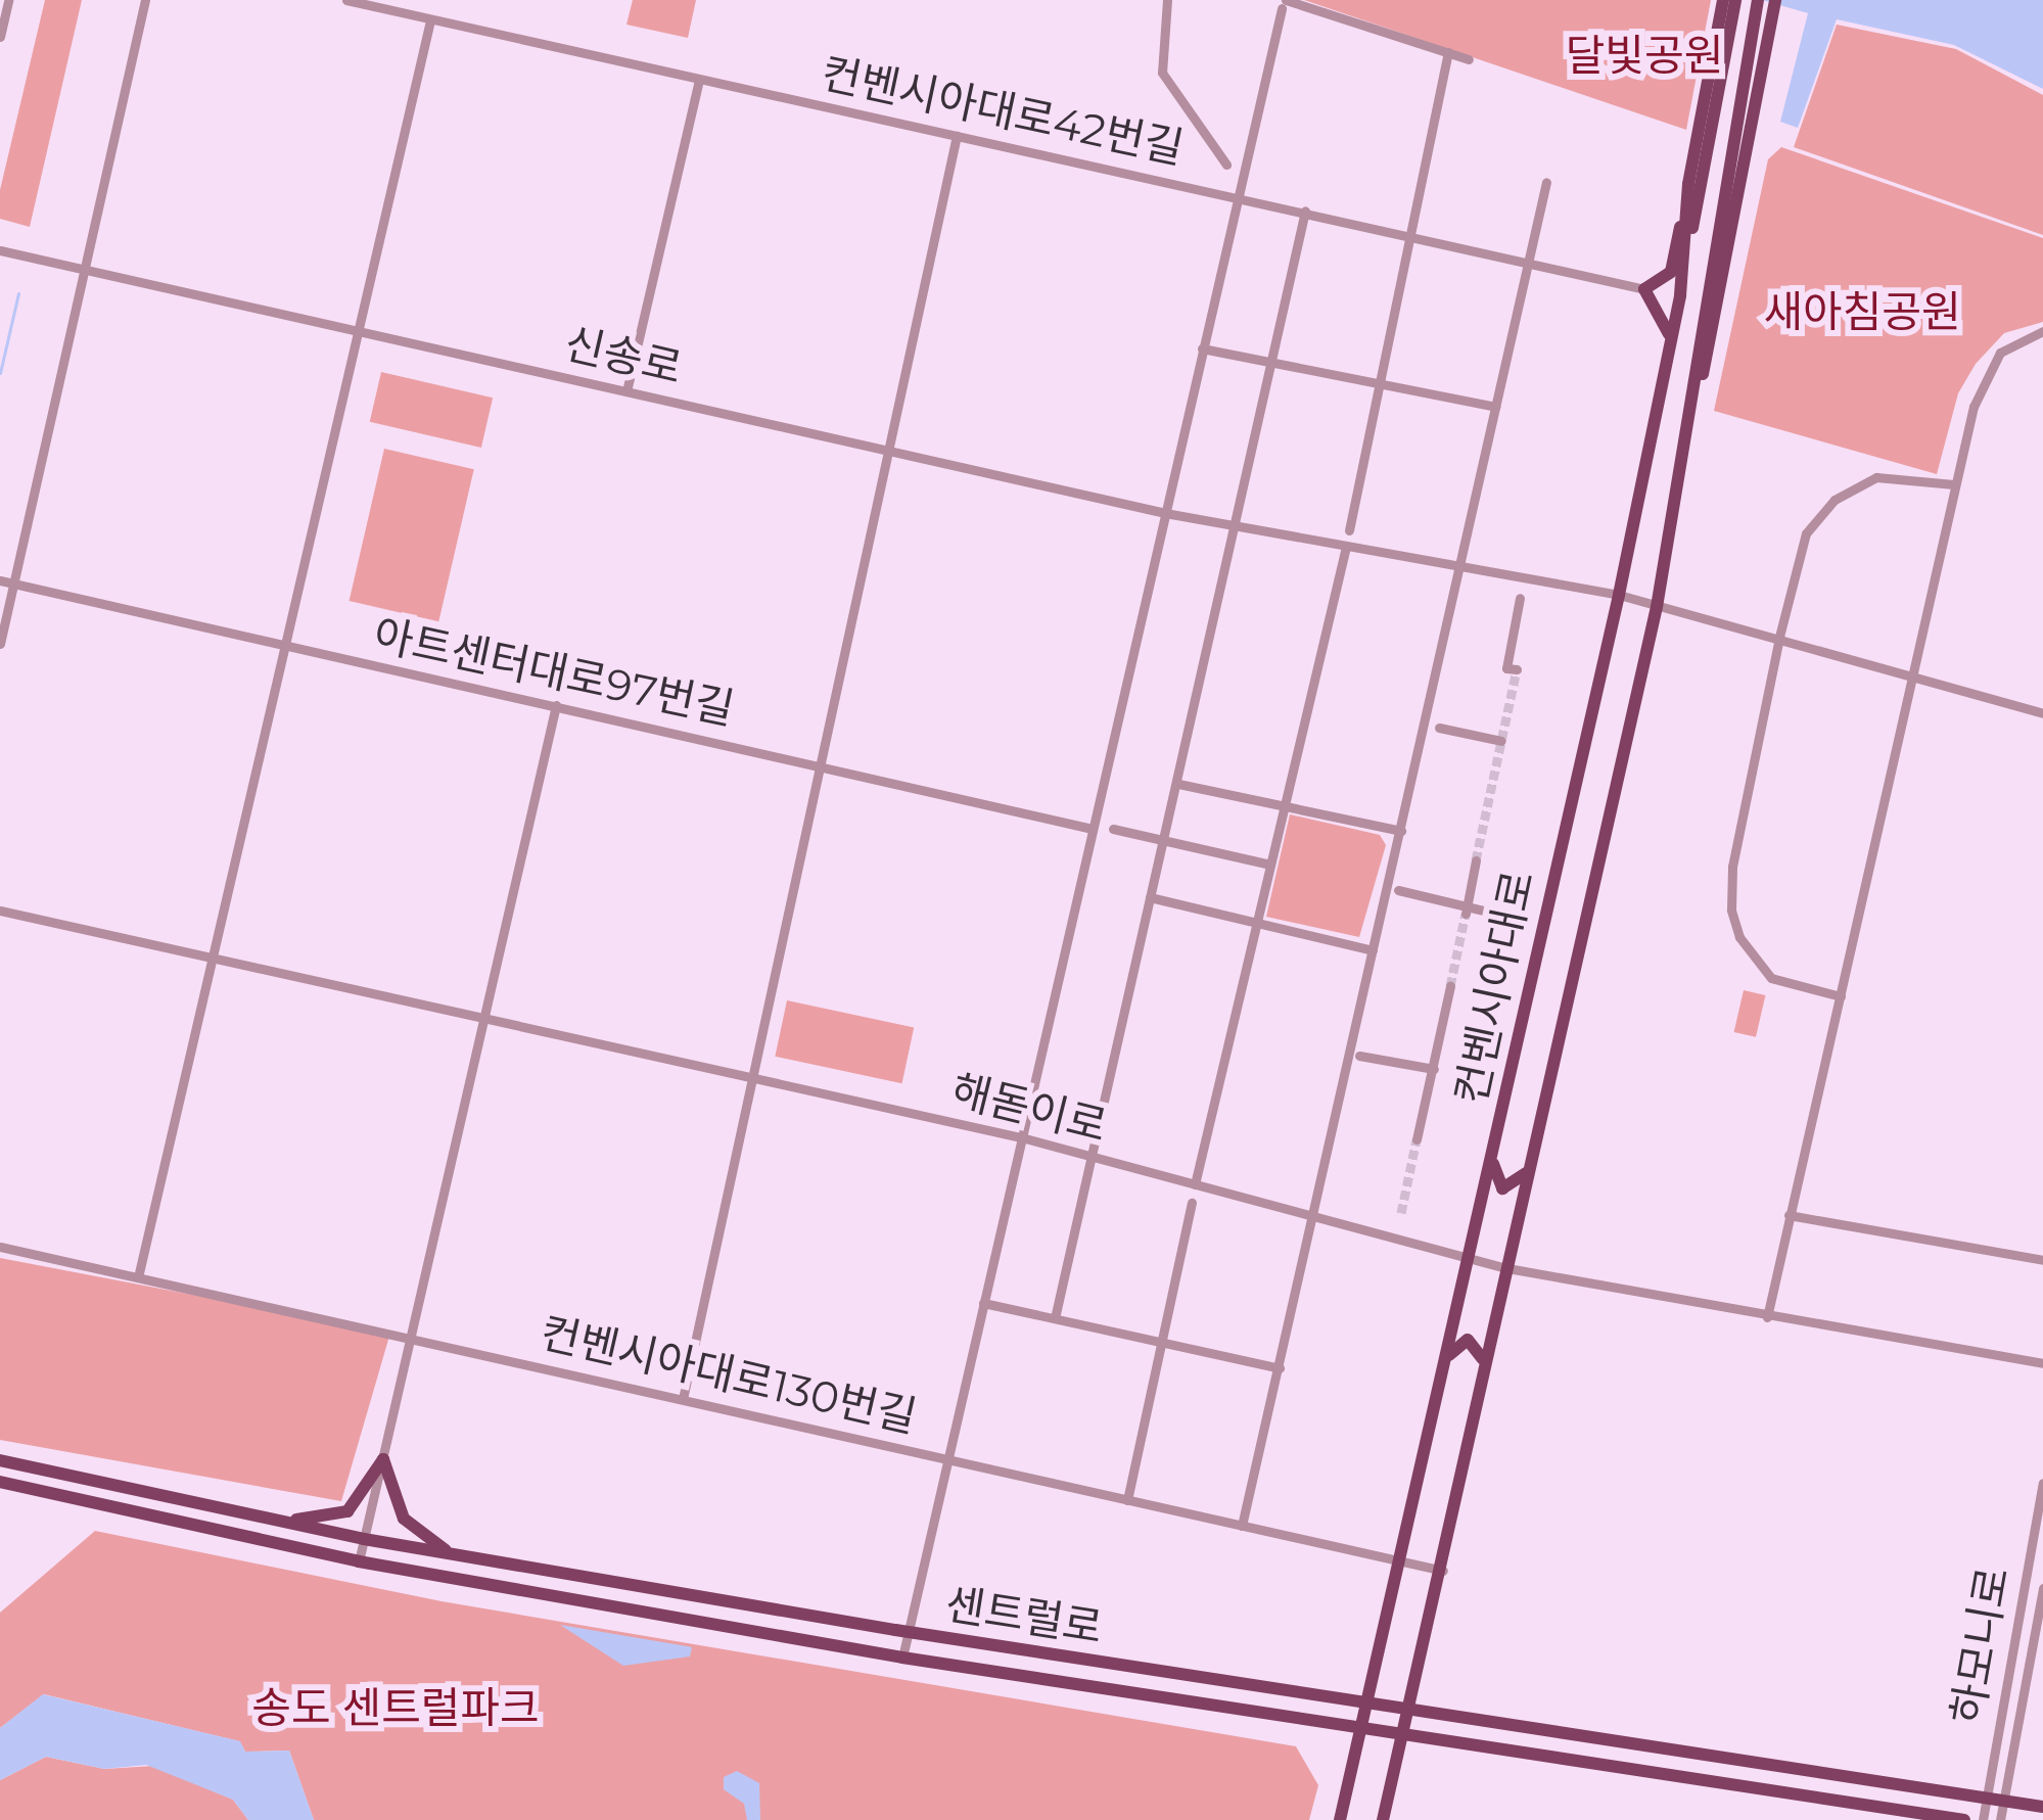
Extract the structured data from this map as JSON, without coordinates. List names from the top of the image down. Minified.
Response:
{"streets":{"main road":["컨벤시아대로","센트럴로"],"street":["컨벤시아대로42번길","신송로","아트센터대로97번길","해돋이로","컨벤시아대로130번길","하모니로"]},"crossings":[["신송로","컨벤시아대로"],["컨벤시아대로","해돋이로"],["컨벤시아대로","컨벤시아대로130번길"],["컨벤시아대로","센트럴로"],["센트럴로","하모니로"]],"parks":["달빛공원","새아침공원","송도 센트럴파크"]}
